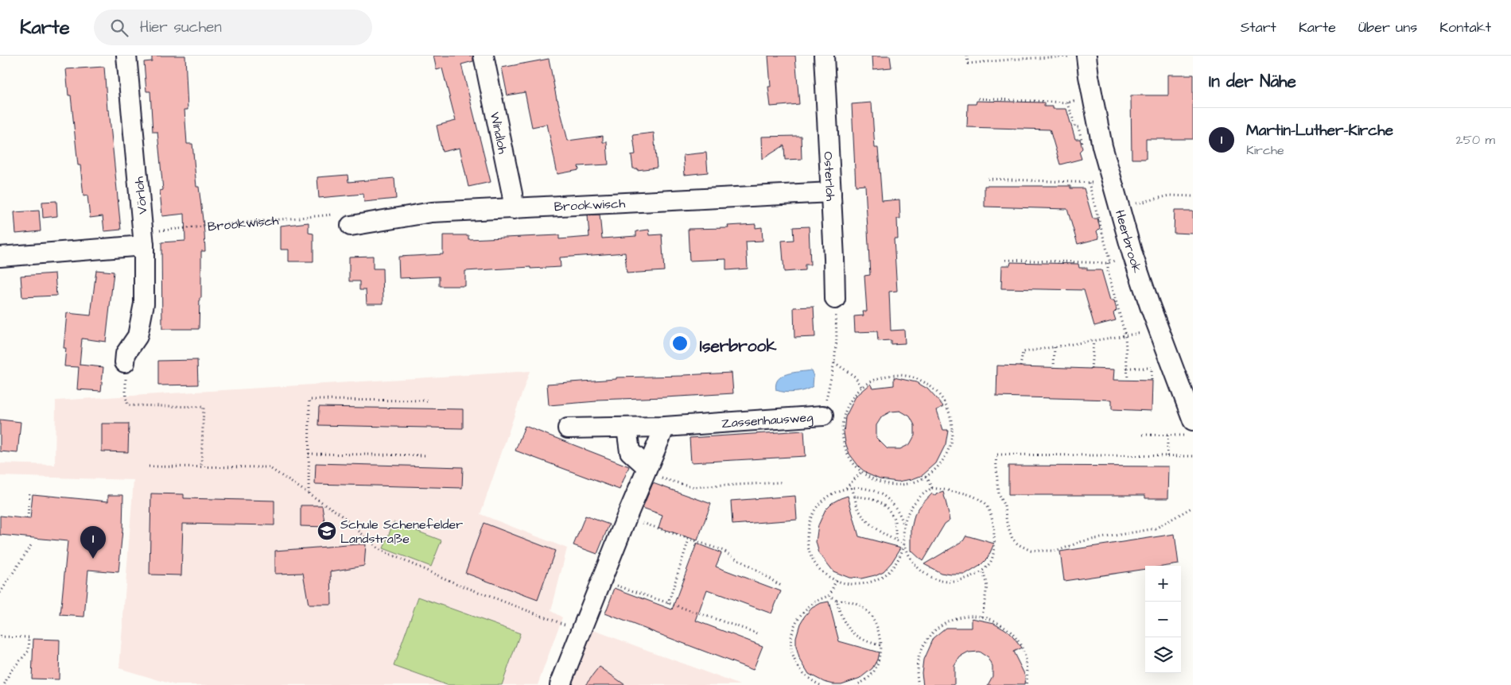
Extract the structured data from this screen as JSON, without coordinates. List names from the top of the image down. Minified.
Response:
{"streets":{"street":["Windloh","Osterloh","Vörloh","Brookwisch","Heerbrook","Zassenhausweg"]},"crossings":[["Windloh","Brookwisch"],["Osterloh","Brookwisch"],["Osterloh","Zassenhausweg"],["Vörloh","Brookwisch"]],"districts":["Iserbrook"],"places":{"school or university":["Schule Schenefelder Landstraße"]},"page":{"header":"Karte","search":"Hier suchen","nav":["Start","Karte","Über uns","Kontakt"],"heading":"In der Nähe","list":[{"mark":"1","name":"Martin-Luther-Kirche","note":"Kirche","value":"250 m"}],"pins":"1","map_buttons":["+","−"]}}
